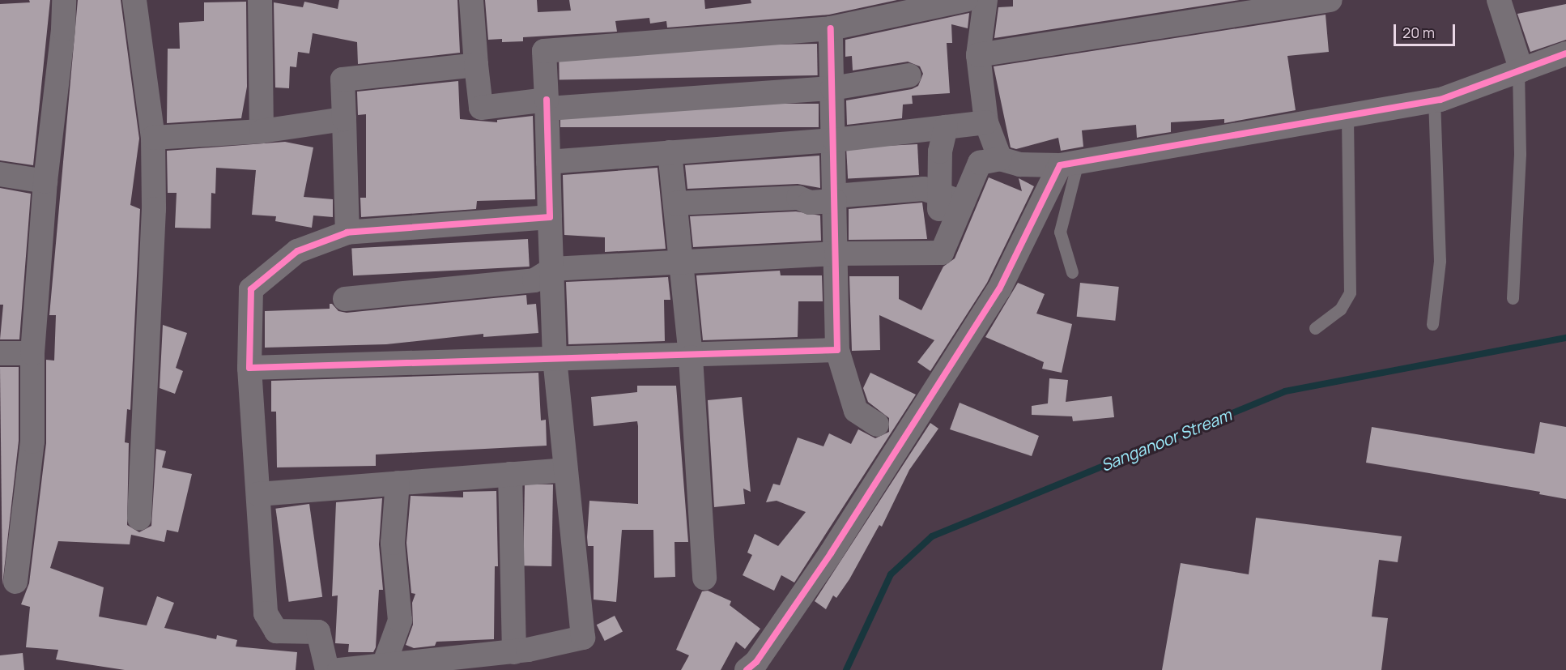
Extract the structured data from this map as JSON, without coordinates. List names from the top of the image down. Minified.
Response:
{"water":["Sanganoor Stream"],"scale_bar":"20 m"}
